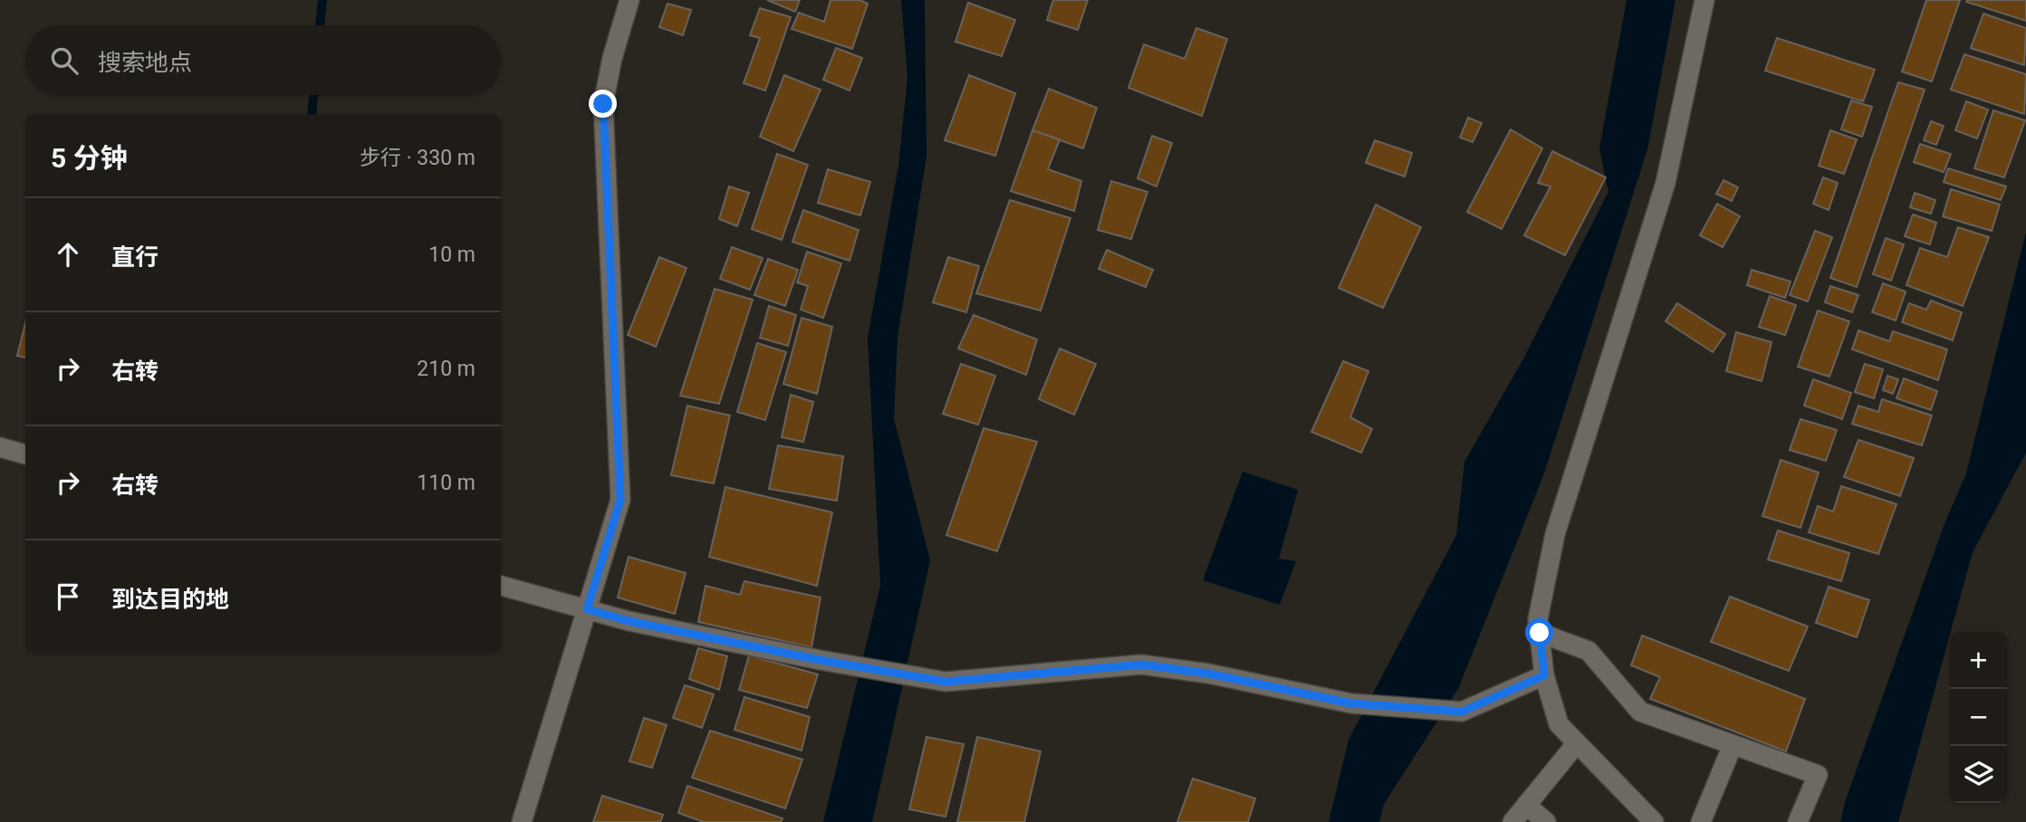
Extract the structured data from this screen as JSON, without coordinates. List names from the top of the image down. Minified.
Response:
{"page":{"search":"搜索地点","heading":["5 分钟","步行 · 330 m"],"list":[["直行","10 m"],["右转","210 m"],["右转","110 m"],"到达目的地"],"map_buttons":["+","−"]}}
